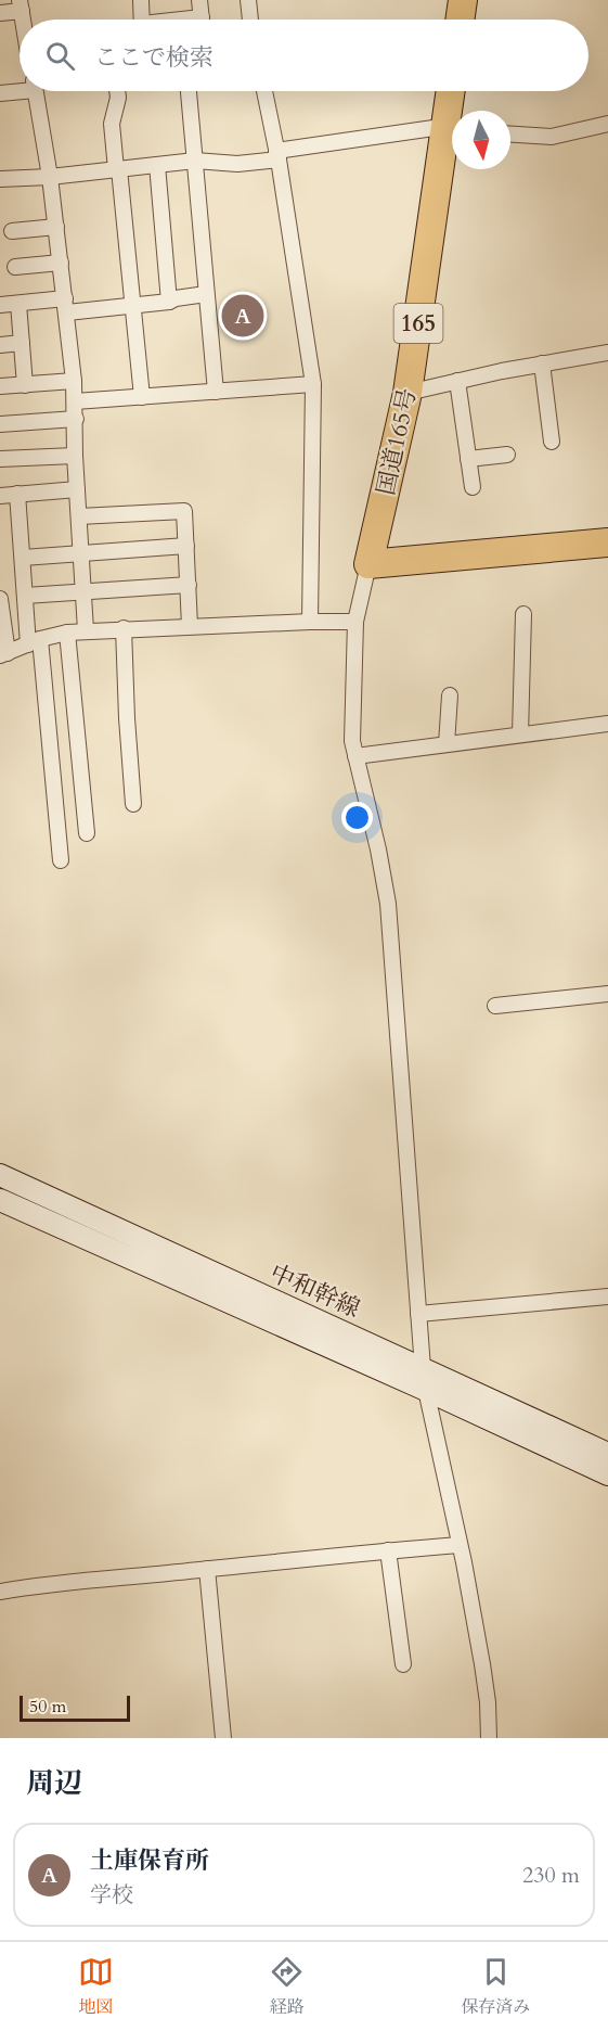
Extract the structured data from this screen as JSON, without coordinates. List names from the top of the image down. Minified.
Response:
{"streets":{"highway":["165","国道165号"],"main road":["中和幹線"]},"scale_bar":"50 m","north":"bottom","page":{"search":"ここで検索","pins":"A","scale":"50 m","heading":"周辺","list":[{"mark":"A","name":"土庫保育所","note":"学校","value":"230 m"}],"nav":["地図","経路","保存済み"]}}
